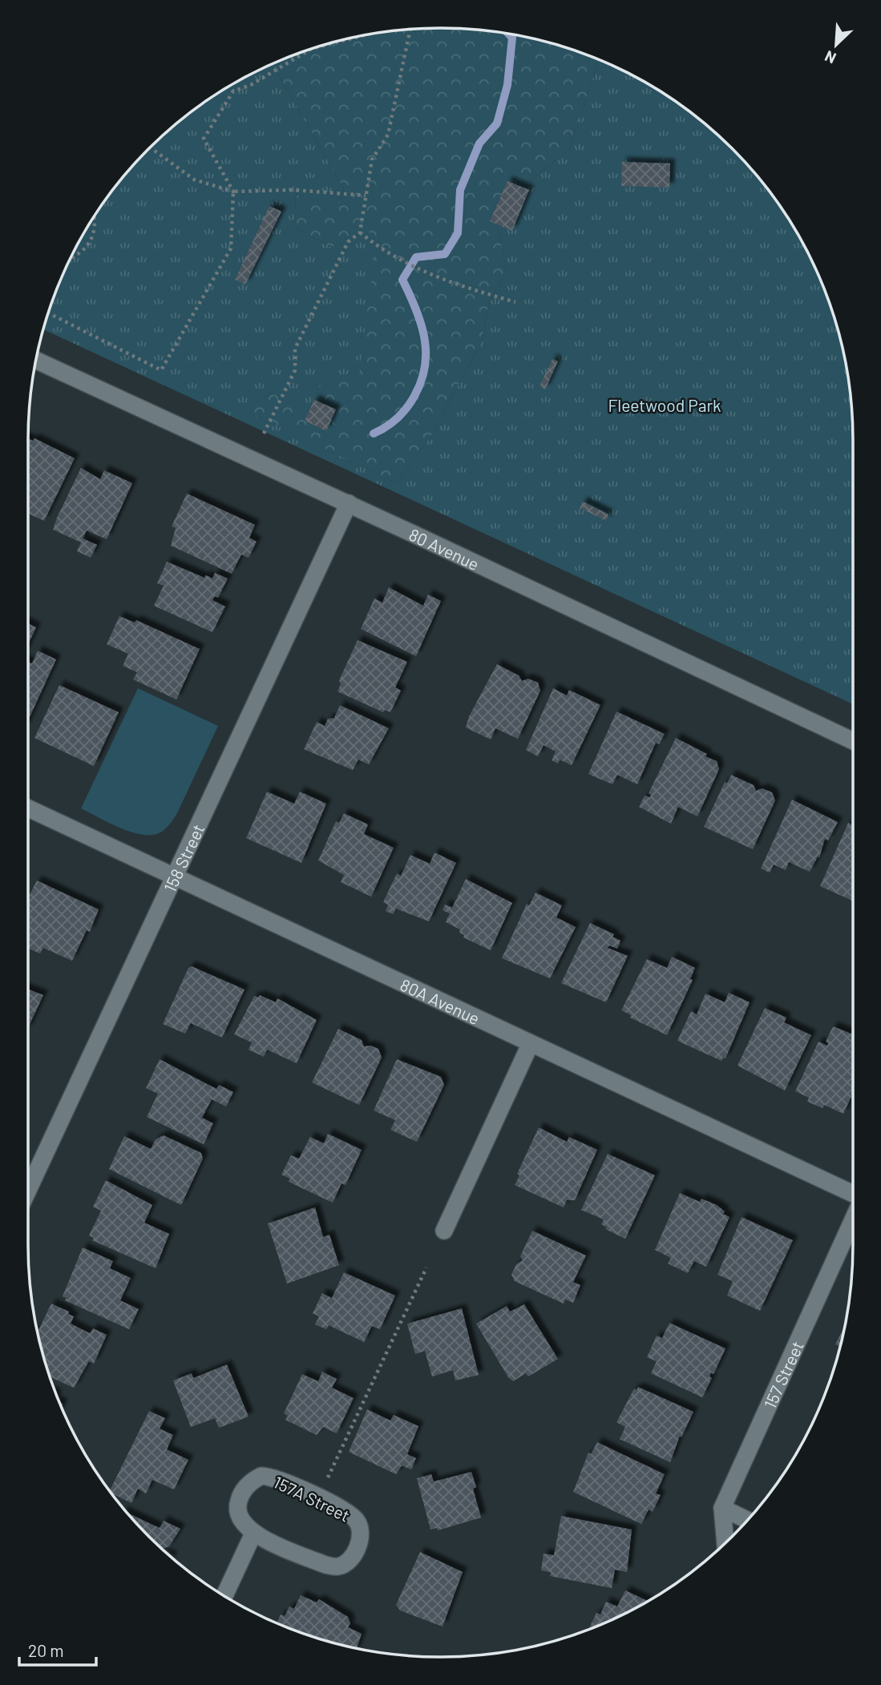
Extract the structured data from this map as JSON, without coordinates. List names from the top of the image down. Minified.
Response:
{"streets":{"street":["80 Avenue","158 Street","80A Avenue","157 Street","157A Street"]},"crossings":[["80 Avenue","158 Street"],["158 Street","80A Avenue"]],"parks":["Fleetwood Park"],"scale_bar":"20 m","north":"bottom left"}
